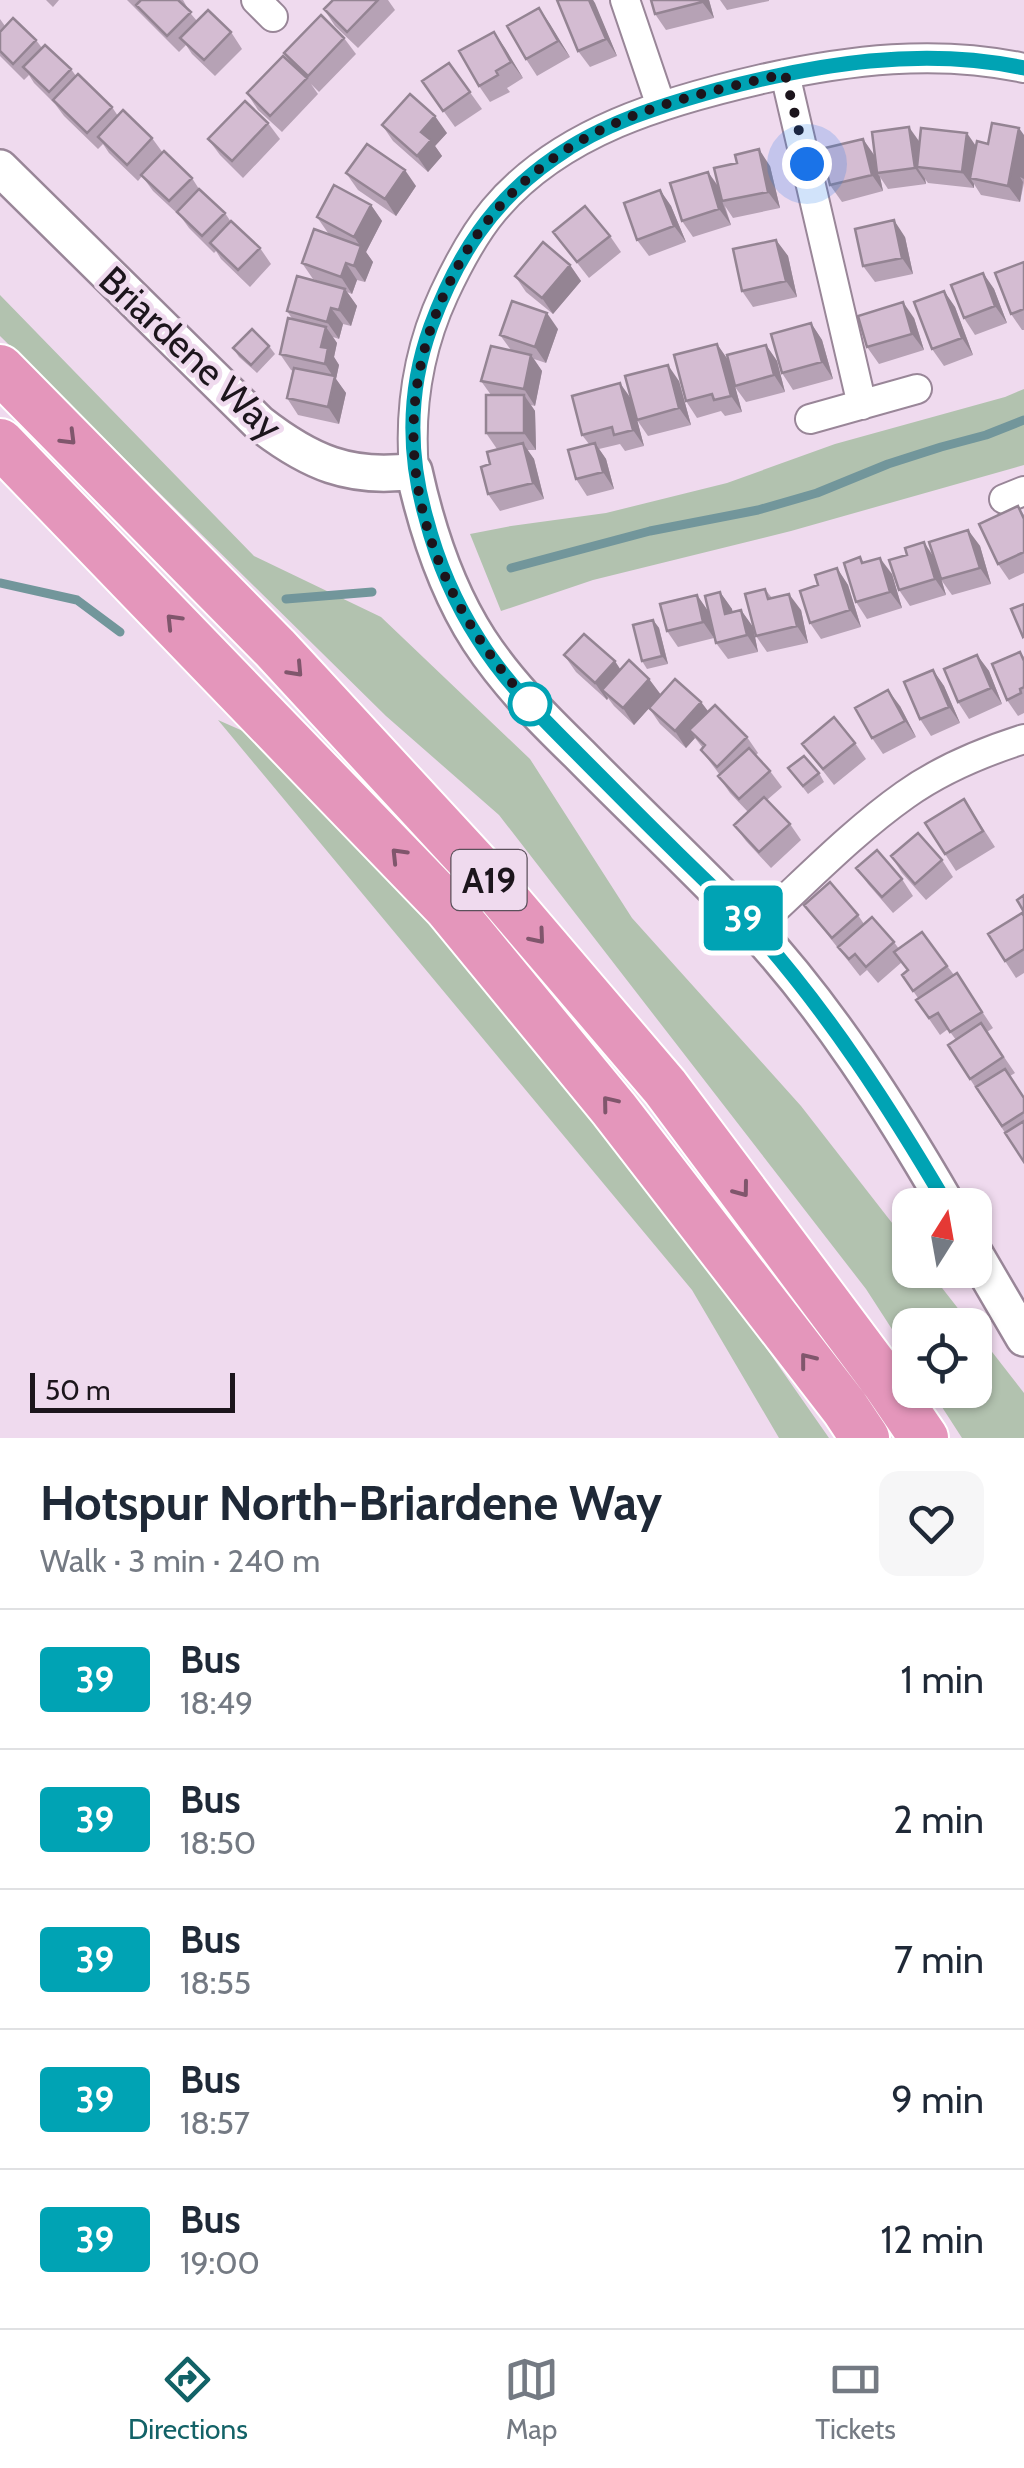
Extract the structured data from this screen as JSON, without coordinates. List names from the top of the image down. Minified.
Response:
{"streets":{"highway":["A19"],"street":["Briardene Way"]},"lines":["bus line 39"],"scale_bar":"50 m","north":"top","page":{"on_map":"39","scale":"50 m","heading":["Hotspur North-Briardene Way","Walk · 3 min · 240 m"],"list":[{"mark":"39","name":"Bus","note":"18:49","value":"1 min"},{"mark":"39","name":"Bus","note":"18:50","value":"2 min"},{"mark":"39","name":"Bus","note":"18:55","value":"7 min"},{"mark":"39","name":"Bus","note":"18:57","value":"9 min"},{"mark":"39","name":"Bus","note":"19:00","value":"12 min"}],"tabs":["Directions","Map","Tickets"]}}
